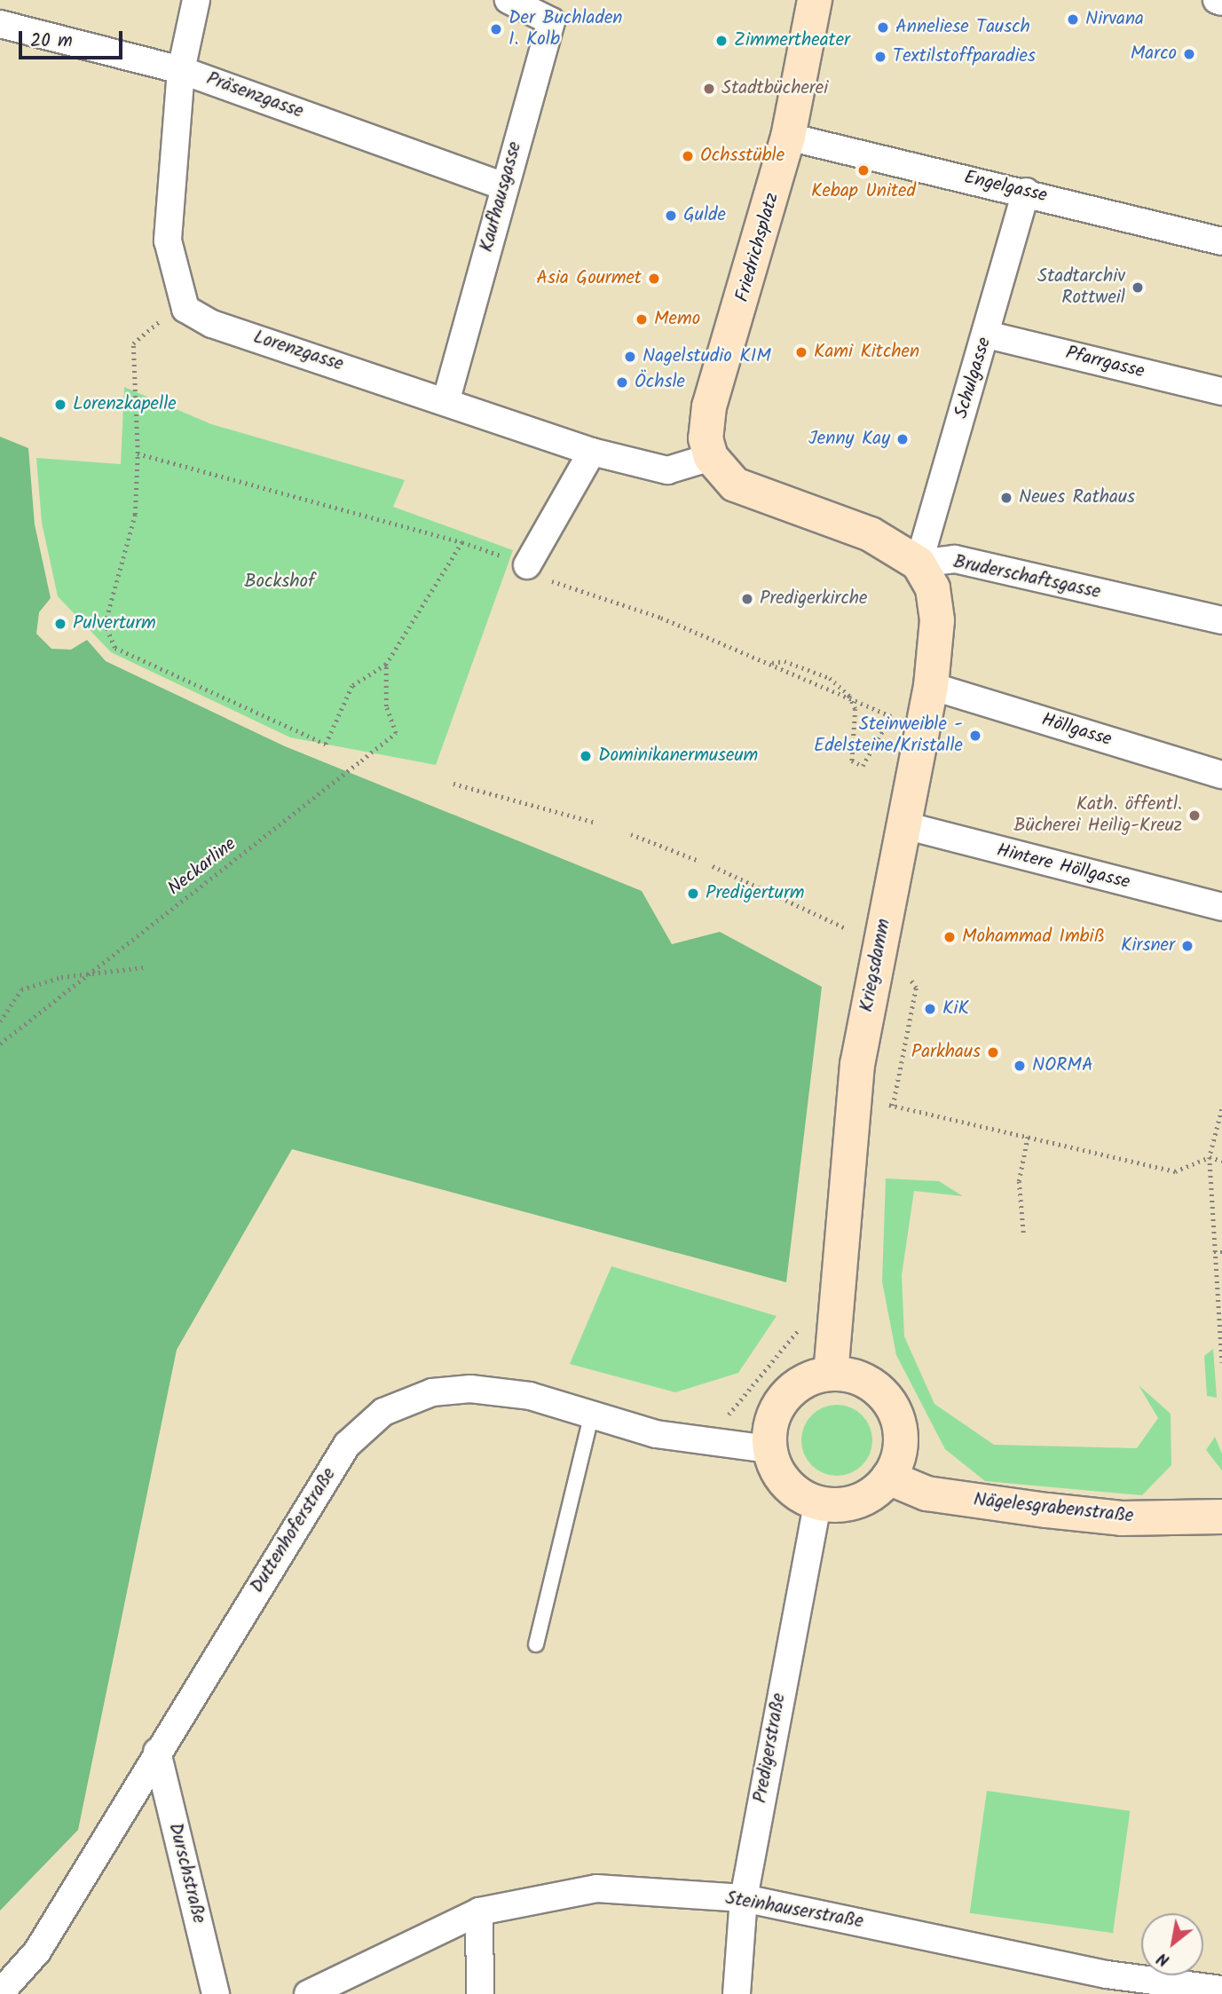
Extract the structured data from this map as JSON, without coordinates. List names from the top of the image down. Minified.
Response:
{"streets":{"street":["Präsenzgasse","Engelgasse","Kaufhausgasse","Friedrichsplatz","Lorenzgasse","Pfarrgasse","Schulgasse","Bruderschaftsgasse","Höllgasse","Hintere Höllgasse","Kriegsdamm","Nägelesgrabenstraße","Duttenhoferstraße","Predigerstraße","Durschstraße","Steinhauserstraße"],"path":["Neckarline"]},"crossings":[["Präsenzgasse","Kaufhausgasse"],["Engelgasse","Friedrichsplatz"],["Engelgasse","Schulgasse"],["Kaufhausgasse","Lorenzgasse"],["Friedrichsplatz","Lorenzgasse"],["Pfarrgasse","Schulgasse"],["Schulgasse","Bruderschaftsgasse"],["Schulgasse","Kriegsdamm"],["Bruderschaftsgasse","Kriegsdamm"],["Höllgasse","Kriegsdamm"],["Hintere Höllgasse","Kriegsdamm"],["Kriegsdamm","Nägelesgrabenstraße"],["Kriegsdamm","Duttenhoferstraße"],["Kriegsdamm","Predigerstraße"],["Nägelesgrabenstraße","Duttenhoferstraße"],["Nägelesgrabenstraße","Predigerstraße"],["Duttenhoferstraße","Predigerstraße"],["Duttenhoferstraße","Durschstraße"],["Predigerstraße","Steinhauserstraße"]],"parks":["Bockshof"],"places":["Nirvana","Anneliese Tausch","Der Buchladen I. Kolb","Zimmertheater","Marco","Textilstoffparadies","Stadtbücherei","Ochsstüble","Kebap United","Gulde","Asia Gourmet","Stadtarchiv Rottweil","Memo","Kami Kitchen","Nagelstudio KIM","Öchsle","Lorenzkapelle","Jenny Kay","Neues Rathaus","Predigerkirche","Pulverturm","Steinweible - Edelsteine/Kristalle","Dominikanermuseum","Kath. öffentl. Bücherei Heilig-Kreuz","Predigerturm","Mohammad Imbiß","Kirsner","KiK","Parkhaus","NORMA"],"scale_bar":"20 m","north":"bottom left"}
